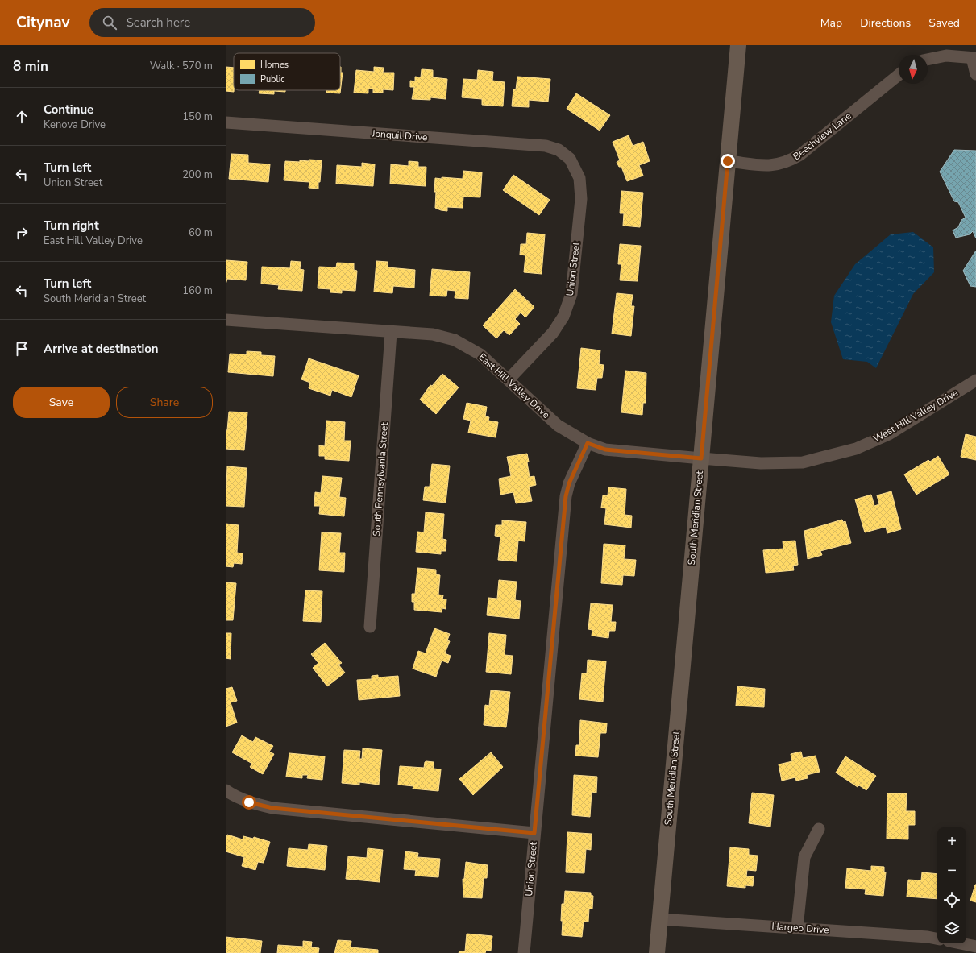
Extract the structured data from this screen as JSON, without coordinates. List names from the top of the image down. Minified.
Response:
{"streets":{"main road":["South Meridian Street"],"street":["Jonquil Drive","Beechview Lane","Union Street","East Hill Valley Drive","West Hill Valley Drive","South Pennsylvania Street","Hargeo Drive"]},"crossings":[["Jonquil Drive","Union Street"],["Beechview Lane","South Meridian Street"],["Union Street","East Hill Valley Drive"],["East Hill Valley Drive","West Hill Valley Drive"],["East Hill Valley Drive","South Pennsylvania Street"],["East Hill Valley Drive","South Meridian Street"],["West Hill Valley Drive","South Meridian Street"],["South Meridian Street","Hargeo Drive"]],"legend":["Homes","Public"],"north":"bottom","page":{"header":"Citynav","search":"Search here","nav":["Map","Directions","Saved"],"heading":["8 min","Walk · 570 m"],"list":[["Continue","Kenova Drive","150 m"],["Turn left","Union Street","200 m"],["Turn right","East Hill Valley Drive","60 m"],["Turn left","South Meridian Street","160 m"],"Arrive at destination"],"buttons":["Save","Share"],"map_buttons":["+","−"]}}
